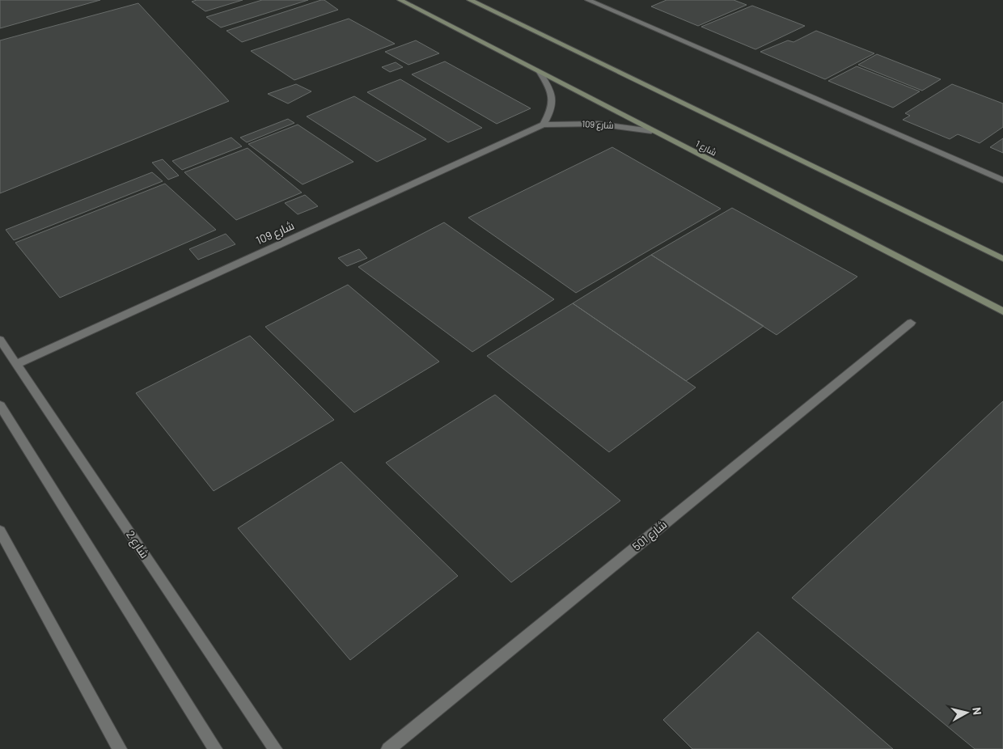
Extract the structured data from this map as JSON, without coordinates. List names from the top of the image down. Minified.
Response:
{"streets":{"street":["شارع 109","شارع 1","شارع 501","شارع 2"]},"crossings":[["شارع 109","شارع 1"],["شارع 109","شارع 2"]],"north":"right"}
